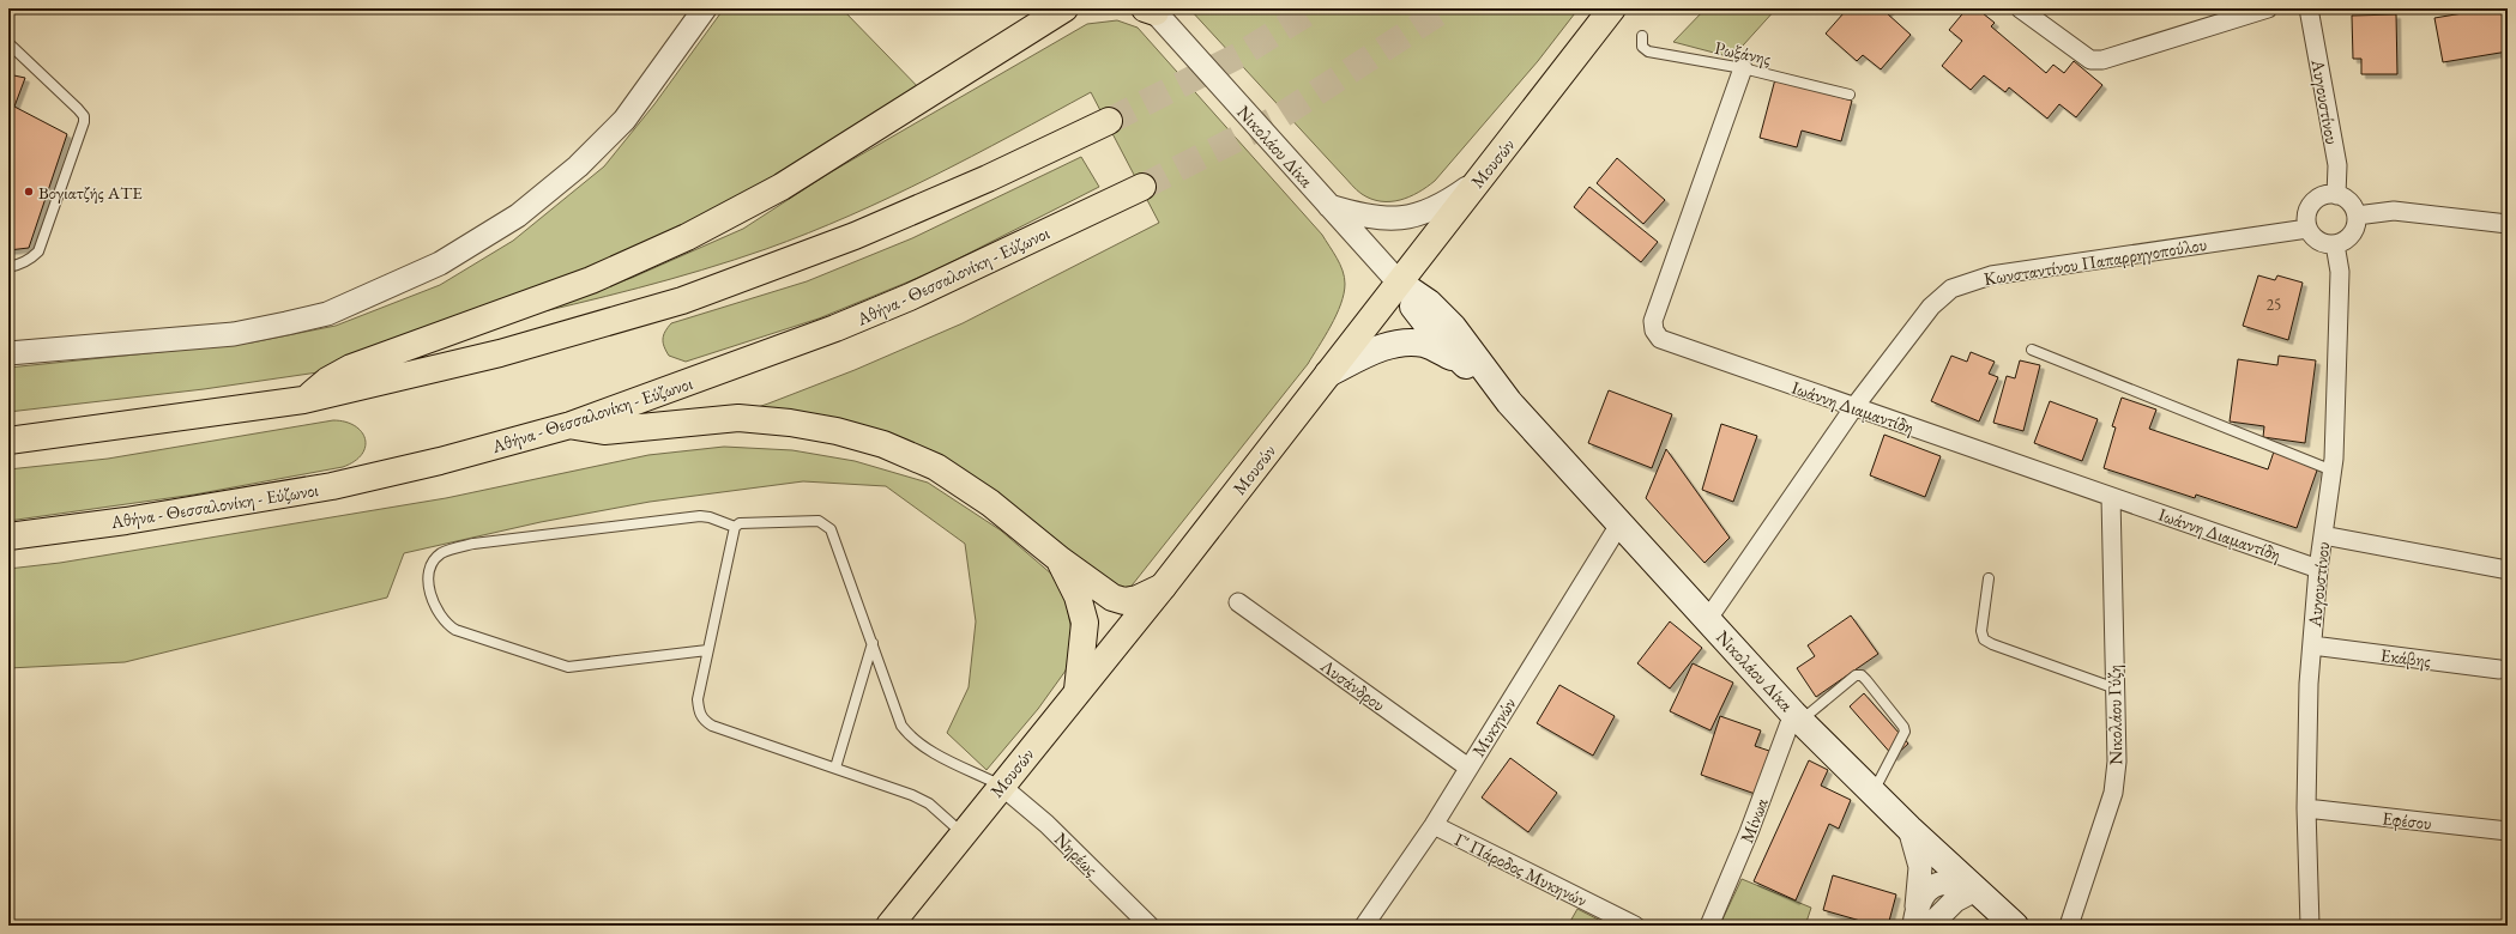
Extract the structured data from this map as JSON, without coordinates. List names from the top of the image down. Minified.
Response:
{"streets":{"main road":["Νικολάου Δίκα","Μουσών","Αθήνα - Θεσσαλονίκη - Εύζωνοι"],"street":["Αυγουστίνου","Κωνσταντίνου Παπαρρηγοπούλου","Ιωάννη Διαμαντίδη","Εκάβης","Λυσάνδρου","Νικολάου Γύζη","Μυκηνών","Μίνωα","Εφέσου","Νηρέως","Γ΄ Πάροδος Μυκηνών"],"lane":["Ρωξάνης"]},"crossings":[["Ρωξάνης","Ιωάννη Διαμαντίδη"],["Αυγουστίνου","Κωνσταντίνου Παπαρρηγοπούλου"],["Αυγουστίνου","Ιωάννη Διαμαντίδη"],["Αυγουστίνου","Εκάβης"],["Αυγουστίνου","Εφέσου"],["Νικολάου Δίκα","Μουσών"],["Νικολάου Δίκα","Κωνσταντίνου Παπαρρηγοπούλου"],["Νικολάου Δίκα","Μυκηνών"],["Νικολάου Δίκα","Μίνωα"],["Μουσών","Νηρέως"],["Κωνσταντίνου Παπαρρηγοπούλου","Ιωάννη Διαμαντίδη"],["Ιωάννη Διαμαντίδη","Νικολάου Γύζη"],["Λυσάνδρου","Μυκηνών"],["Μυκηνών","Γ΄ Πάροδος Μυκηνών"]],"places":["Βογιατζής ΑΤΕ"],"house_numbers":["25"]}
